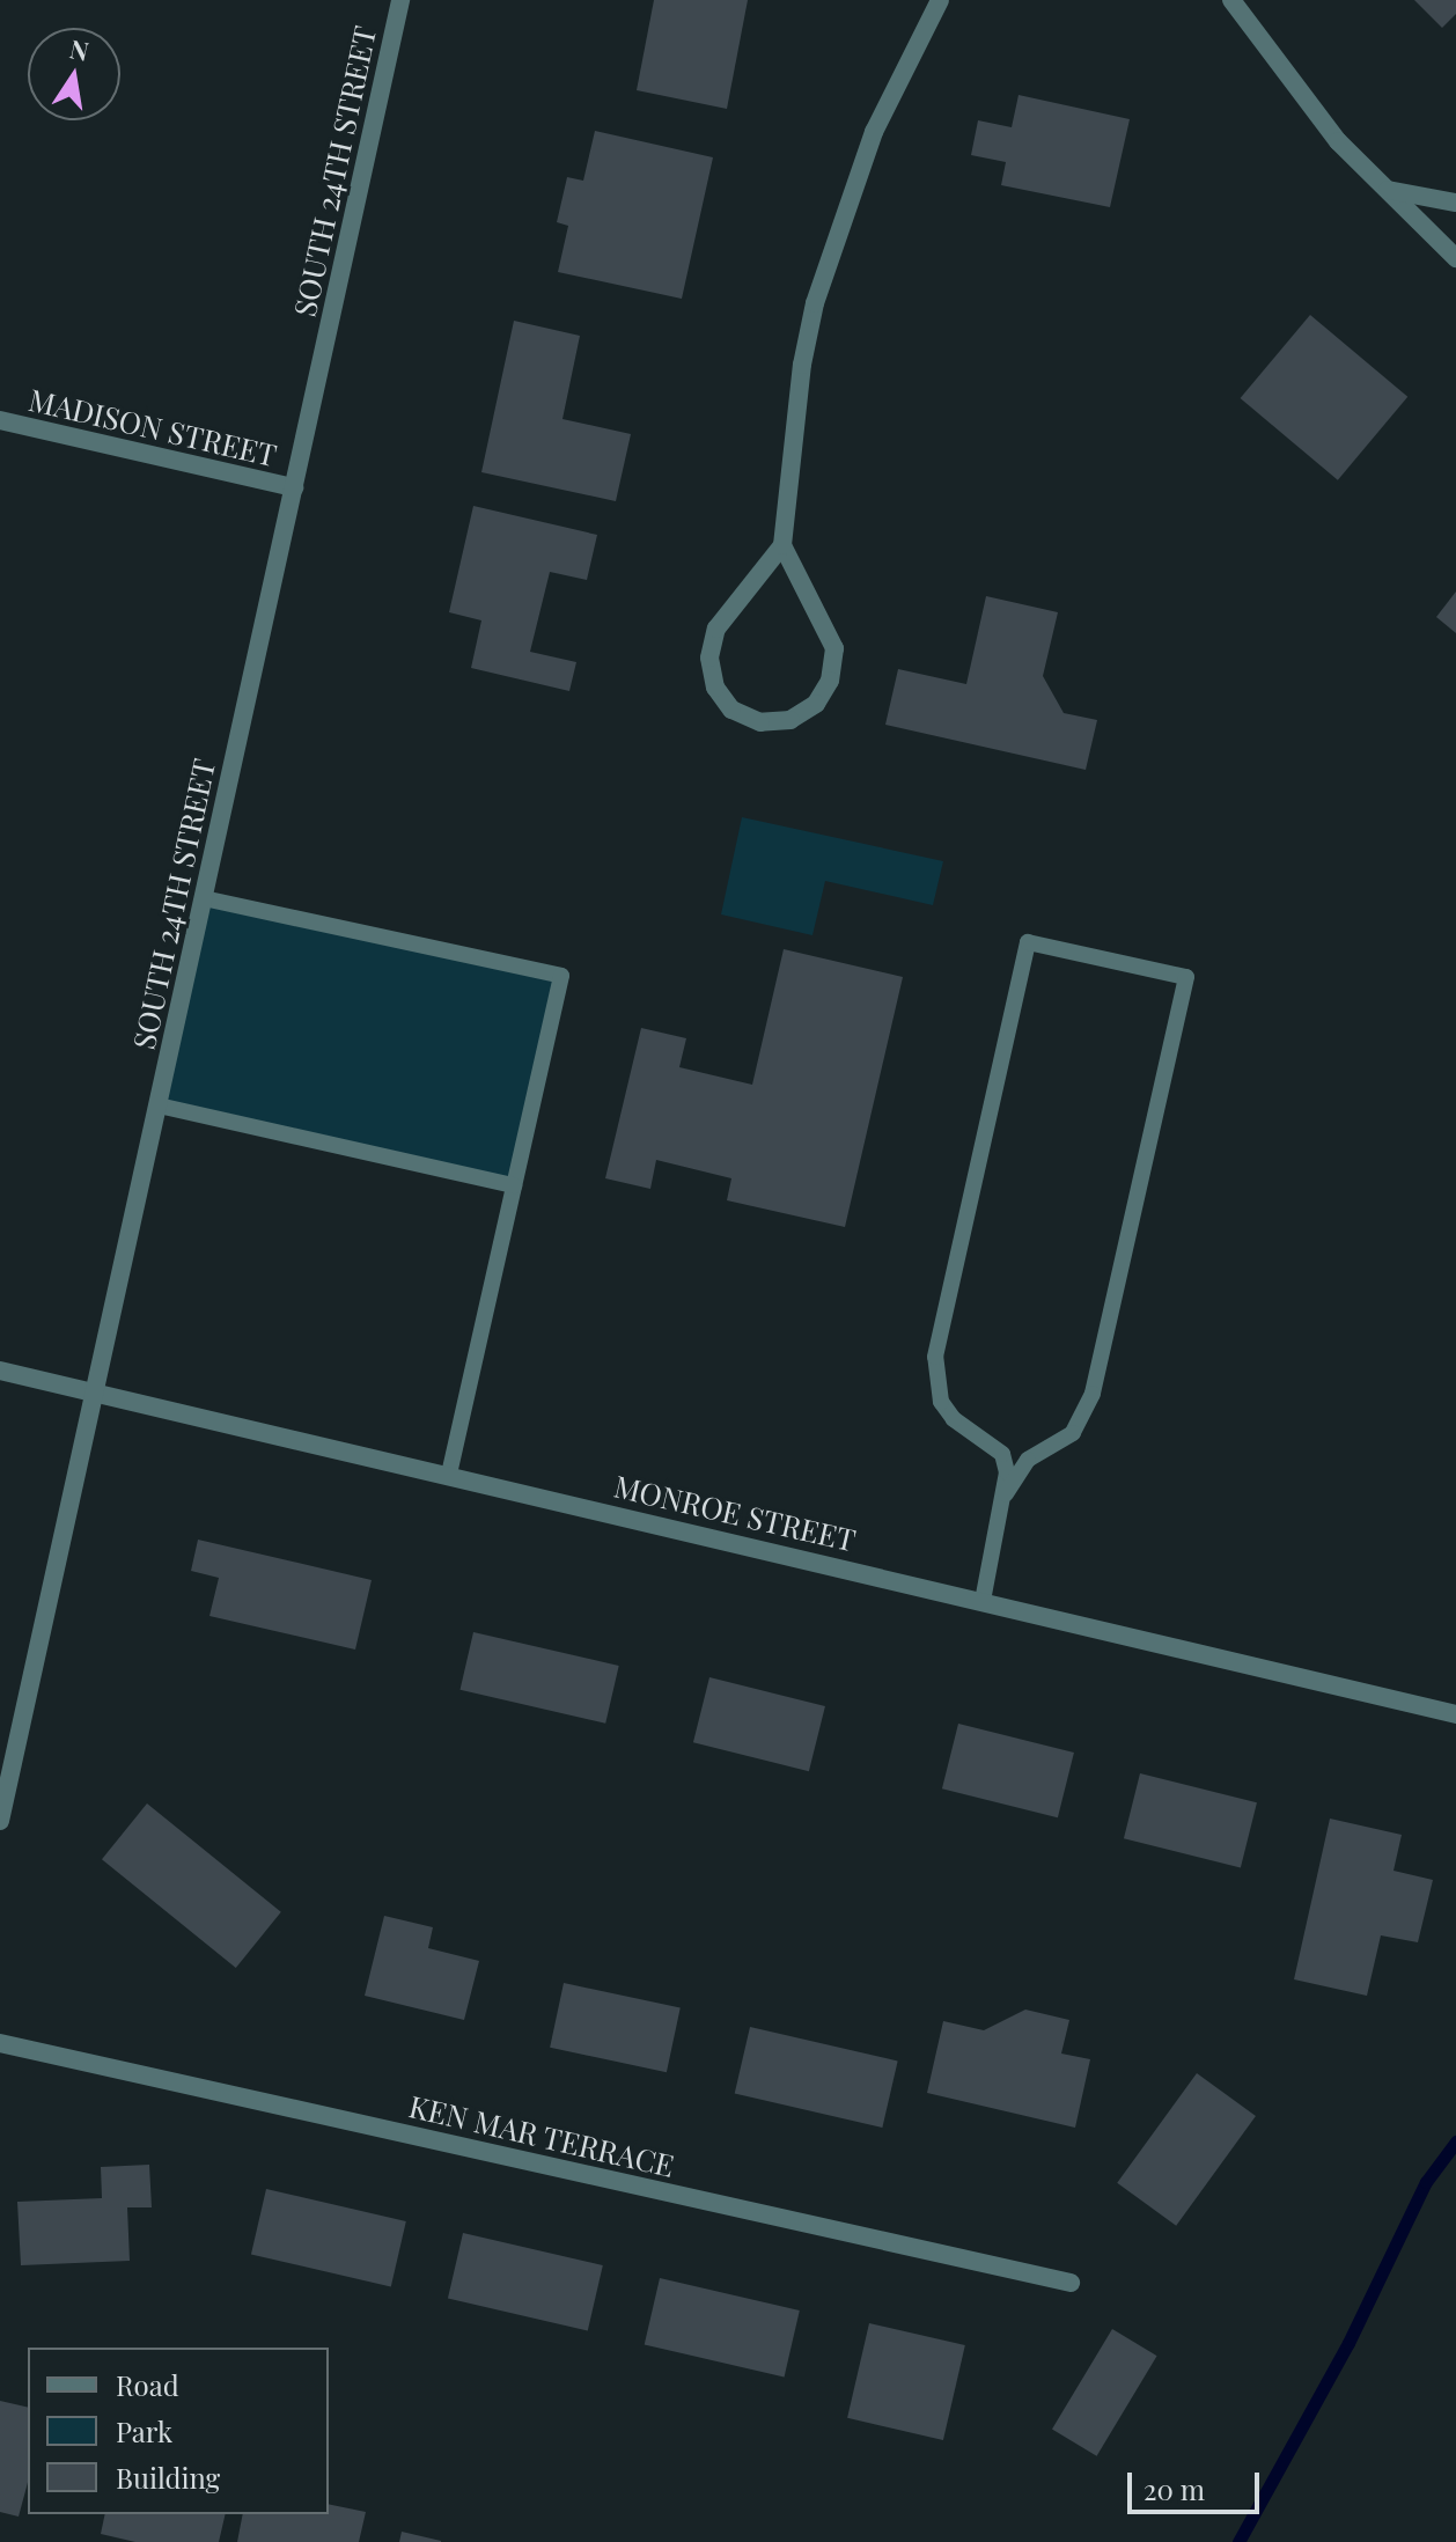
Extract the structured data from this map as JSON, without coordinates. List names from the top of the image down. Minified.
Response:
{"streets":{"street":["SOUTH 24TH STREET","MADISON STREET","MONROE STREET","KEN MAR TERRACE"]},"crossings":[["SOUTH 24TH STREET","MADISON STREET"],["SOUTH 24TH STREET","MONROE STREET"]],"legend":["Road","Park","Building"],"scale_bar":"20 m","north":"top"}
